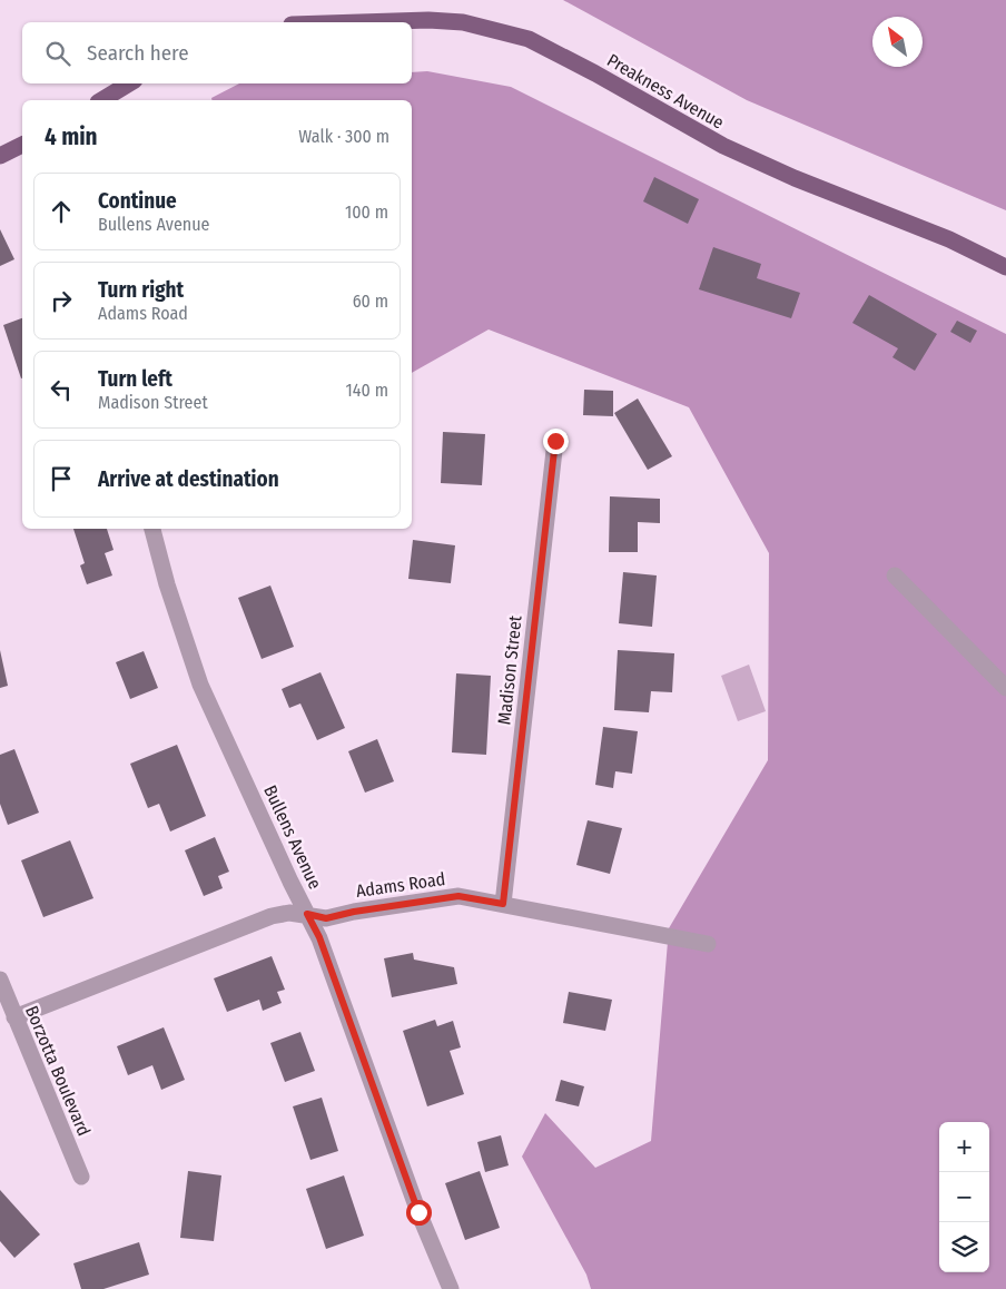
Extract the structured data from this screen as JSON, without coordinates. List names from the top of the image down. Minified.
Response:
{"streets":{"main road":["Preakness Avenue"],"street":["Madison Street","Bullens Avenue","Adams Road","Borzotta Boulevard"]},"crossings":[["Madison Street","Adams Road"],["Bullens Avenue","Adams Road"],["Adams Road","Borzotta Boulevard"]],"north":"top left","page":{"search":"Search here","heading":["4 min","Walk · 300 m"],"list":[["Continue","Bullens Avenue","100 m"],["Turn right","Adams Road","60 m"],["Turn left","Madison Street","140 m"],"Arrive at destination"],"map_buttons":["+","−"]}}
